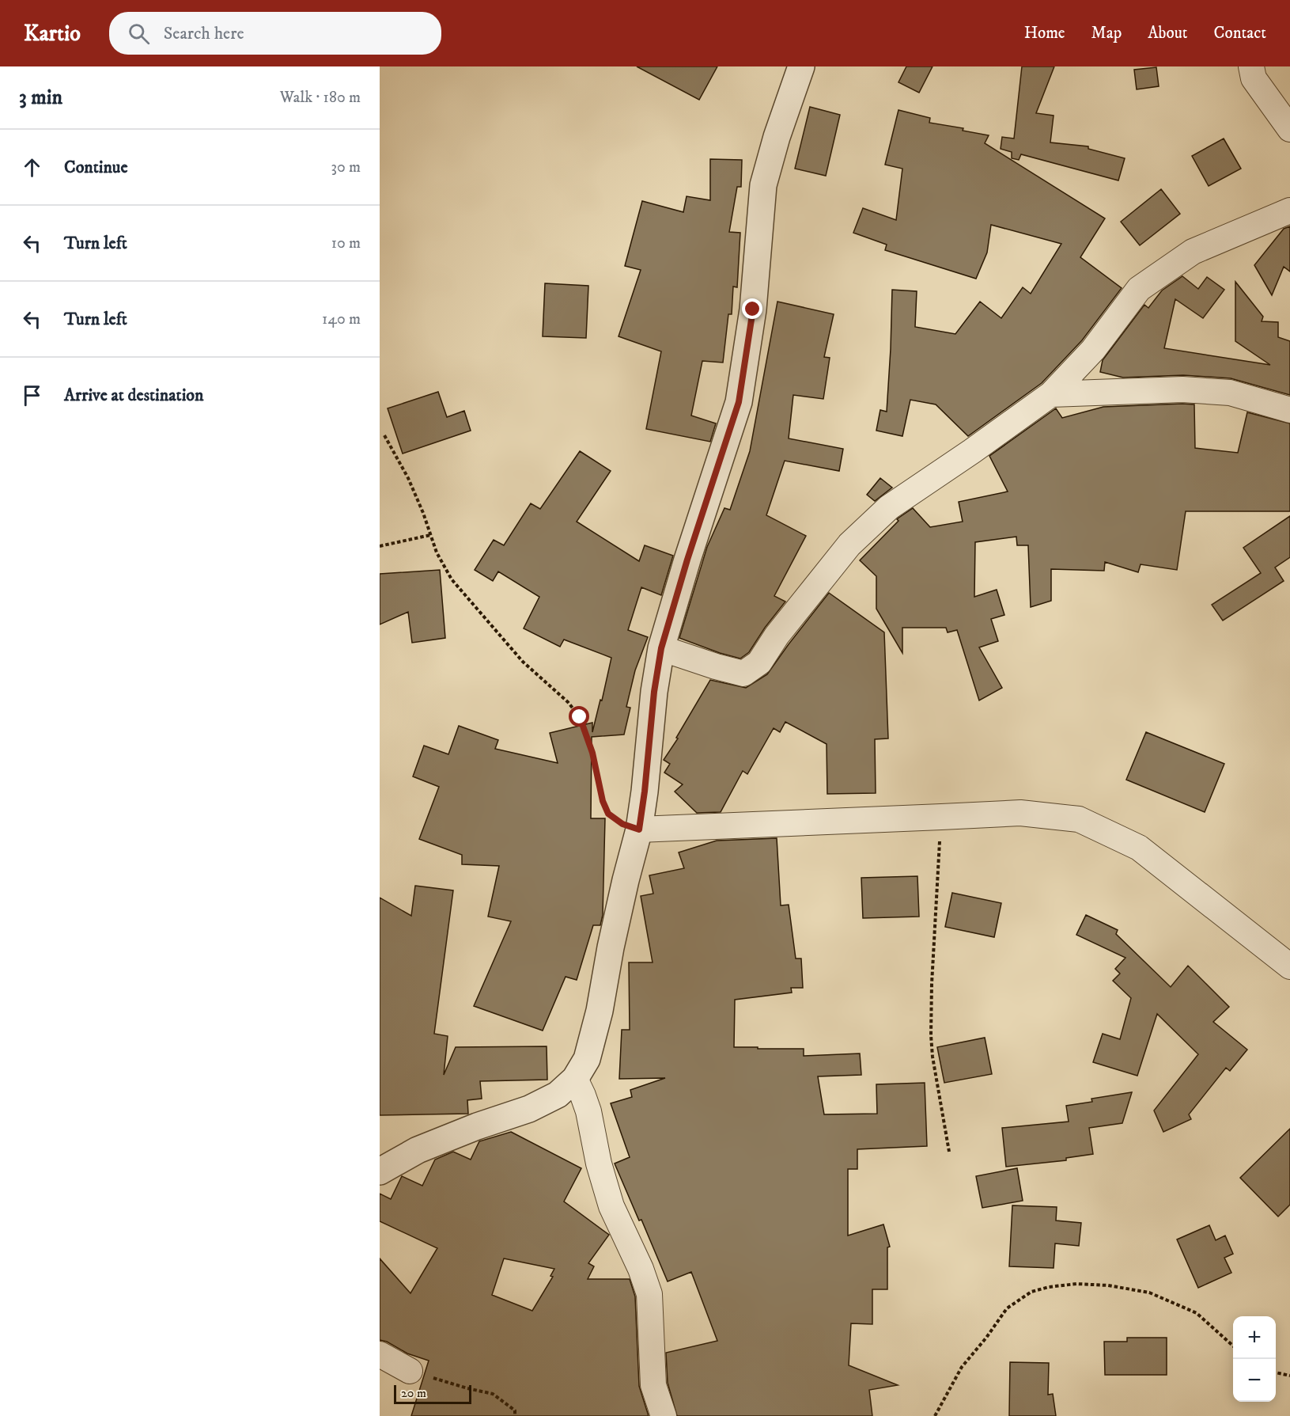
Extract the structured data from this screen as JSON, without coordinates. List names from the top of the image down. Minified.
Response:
{"scale_bar":"20 m","page":{"header":"Kartio","search":"Search here","nav":["Home","Map","About","Contact"],"heading":["3 min","Walk · 180 m"],"list":[["Continue","30 m"],["Turn left","10 m"],["Turn left","140 m"],"Arrive at destination"],"map_buttons":["+","−"],"scale":"20 m"}}
